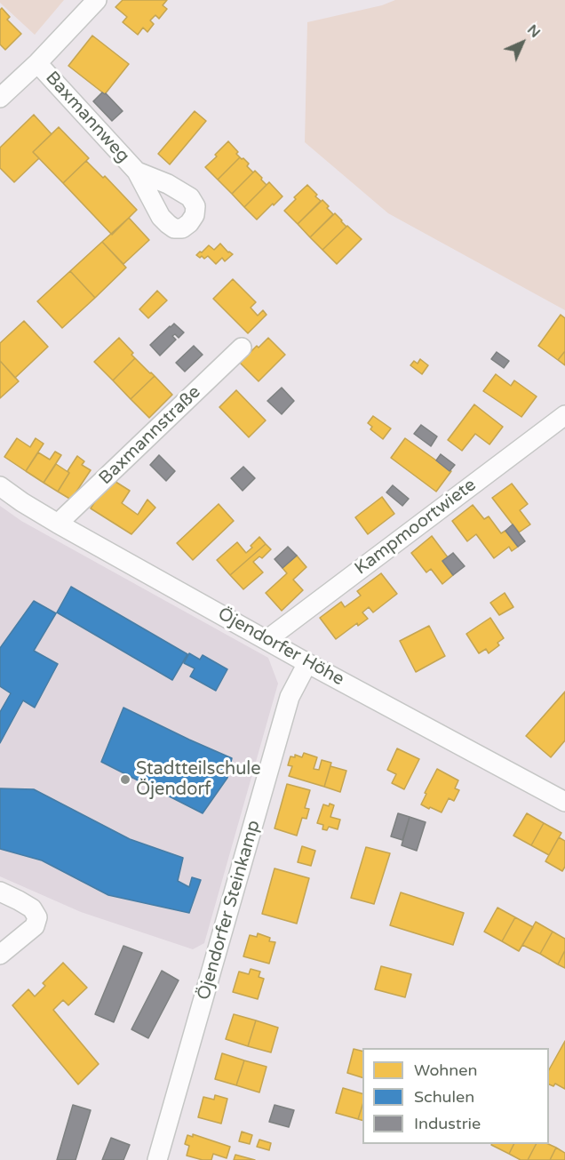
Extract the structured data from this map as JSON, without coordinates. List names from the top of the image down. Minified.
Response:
{"streets":{"street":["Baxmannweg","Baxmannstraße","Kampmoortwiete","Öjendorfer Höhe","Öjendorfer Steinkamp"]},"crossings":[["Baxmannstraße","Öjendorfer Höhe"],["Kampmoortwiete","Öjendorfer Höhe"],["Öjendorfer Höhe","Öjendorfer Steinkamp"]],"places":["Stadtteilschule Öjendorf"],"legend":["Wohnen","Schulen","Industrie"],"north":"top right"}
